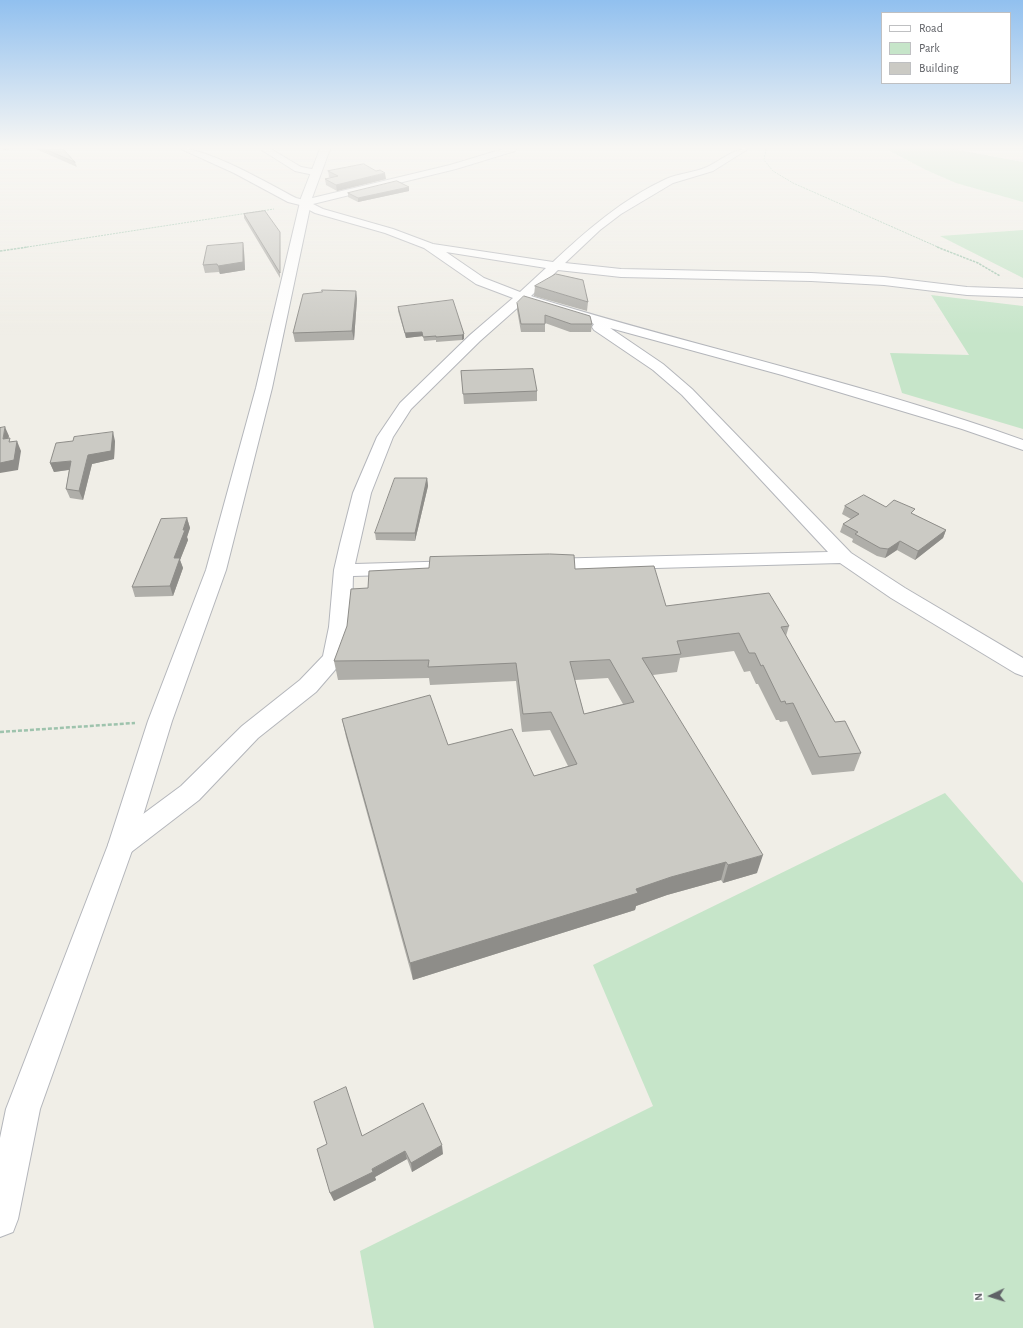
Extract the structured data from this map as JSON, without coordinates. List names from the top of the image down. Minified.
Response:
{"legend":["Road","Park","Building"],"north":"left"}
